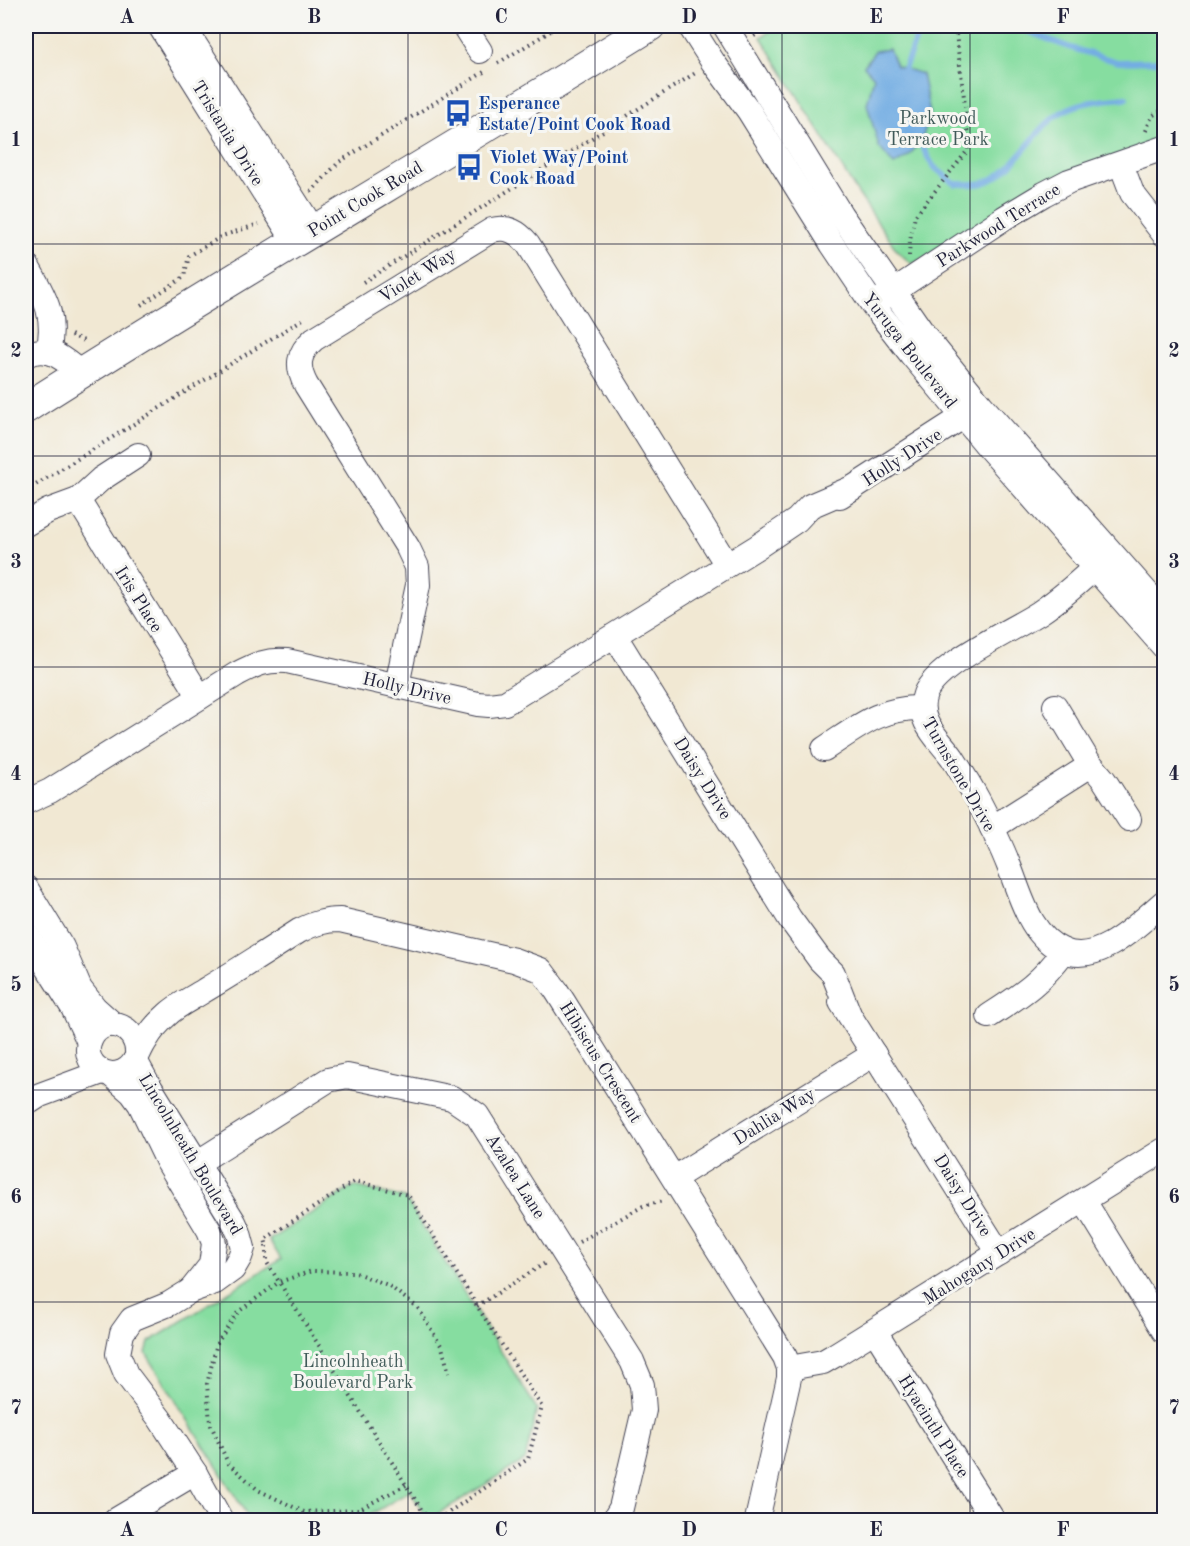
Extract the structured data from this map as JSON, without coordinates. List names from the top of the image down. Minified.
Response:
{"streets":{"main road":["Point Cook Road"],"street":["Tristania Drive","Parkwood Terrace","Violet Way","Yuruga Boulevard","Holly Drive","Iris Place","Turnstone Drive","Daisy Drive","Hibiscus Crescent","Dahlia Way","Lincolnheath Boulevard","Azalea Lane","Mahogany Drive","Hyacinth Place"]},"crossings":[["Tristania Drive","Point Cook Road"],["Parkwood Terrace","Yuruga Boulevard"],["Violet Way","Holly Drive"],["Yuruga Boulevard","Holly Drive"],["Yuruga Boulevard","Turnstone Drive"],["Holly Drive","Iris Place"],["Holly Drive","Daisy Drive"],["Daisy Drive","Dahlia Way"],["Daisy Drive","Mahogany Drive"],["Hibiscus Crescent","Dahlia Way"],["Hibiscus Crescent","Lincolnheath Boulevard"],["Hibiscus Crescent","Mahogany Drive"],["Lincolnheath Boulevard","Azalea Lane"],["Mahogany Drive","Hyacinth Place"]],"parks":["Parkwood Terrace Park","Lincolnheath Boulevard Park"],"places":{"bus stop":["Esperance Estate/Point Cook Road","Violet Way/Point Cook Road"]},"grid":{"columns":["A","B","C","D","E","F"],"rows":["1","2","3","4","5","6","7"]}}
